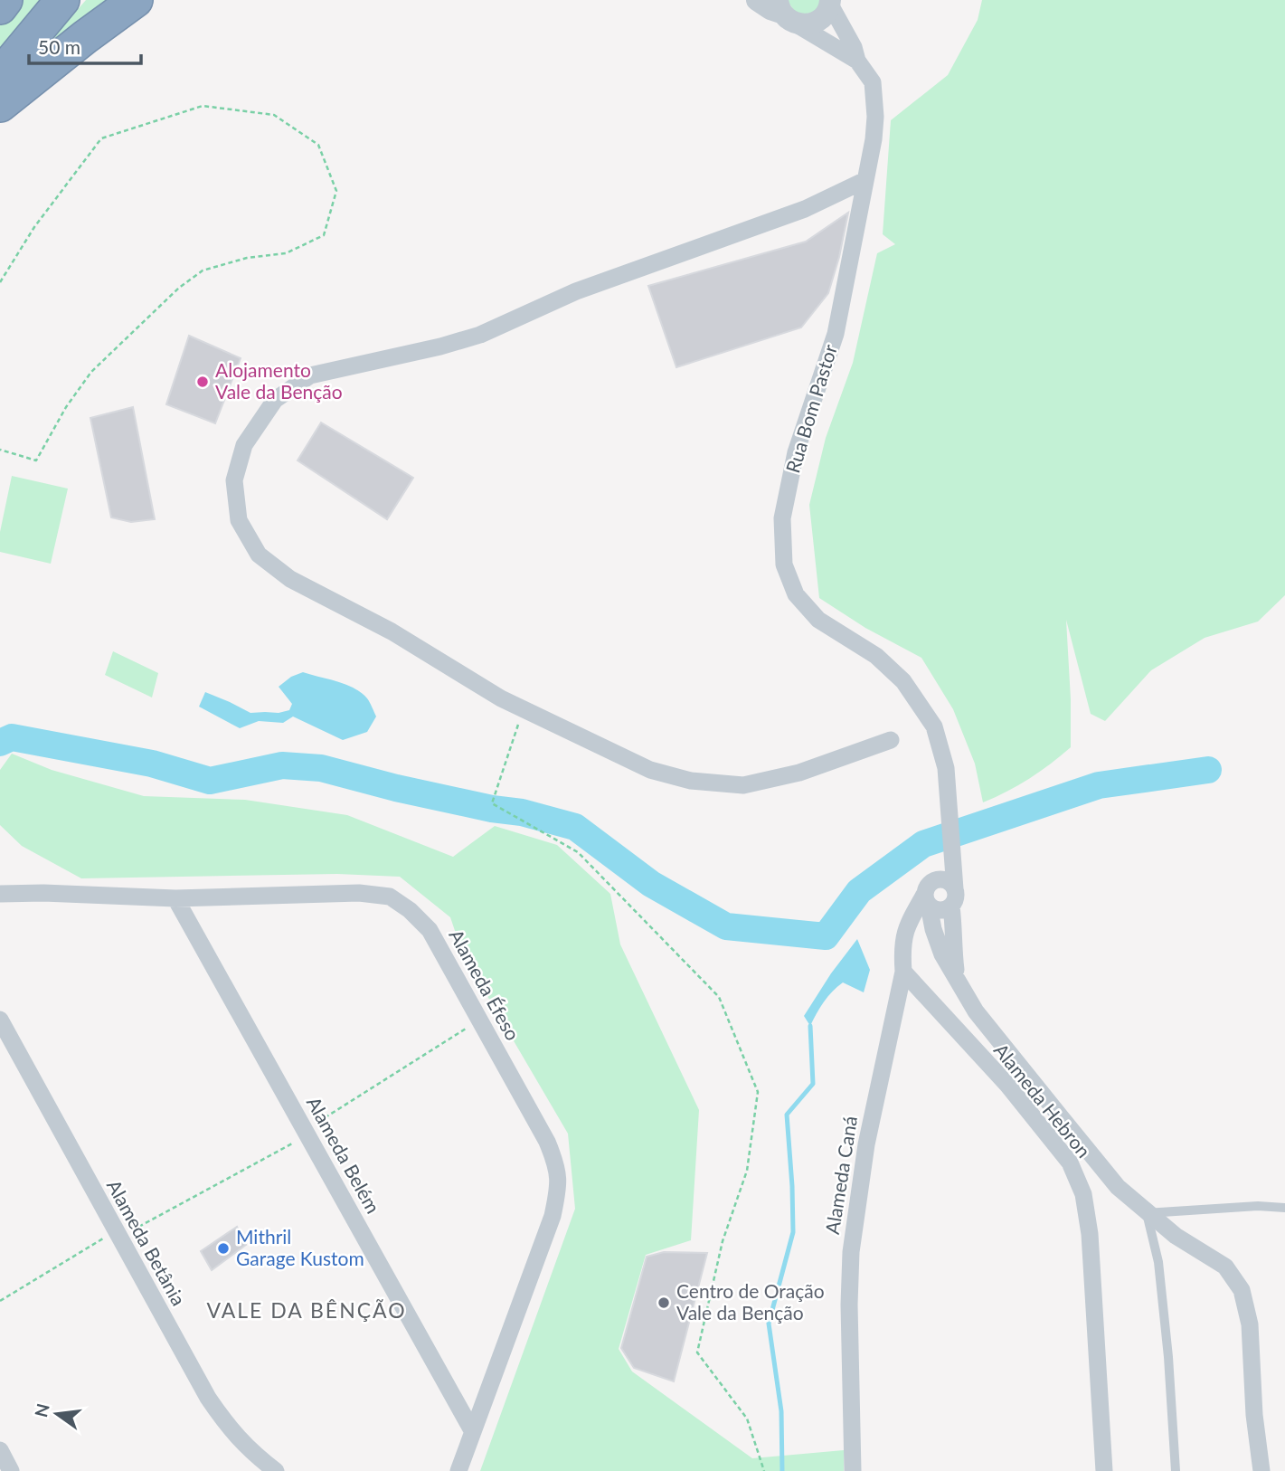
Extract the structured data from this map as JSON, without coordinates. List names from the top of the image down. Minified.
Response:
{"streets":{"street":["Rua Bom Pastor","Alameda Éfeso","Alameda Hebron","Alameda Belém","Alameda Caná","Alameda Betânia"]},"crossings":[["Alameda Éfeso","Alameda Belém"],["Alameda Hebron","Alameda Caná"]],"districts":["VALE DA BÊNÇÃO"],"places":["Alojamento Vale da Benção","Mithril Garage Kustom","Centro de Oração Vale da Benção"],"scale_bar":"50 m","north":"left"}
